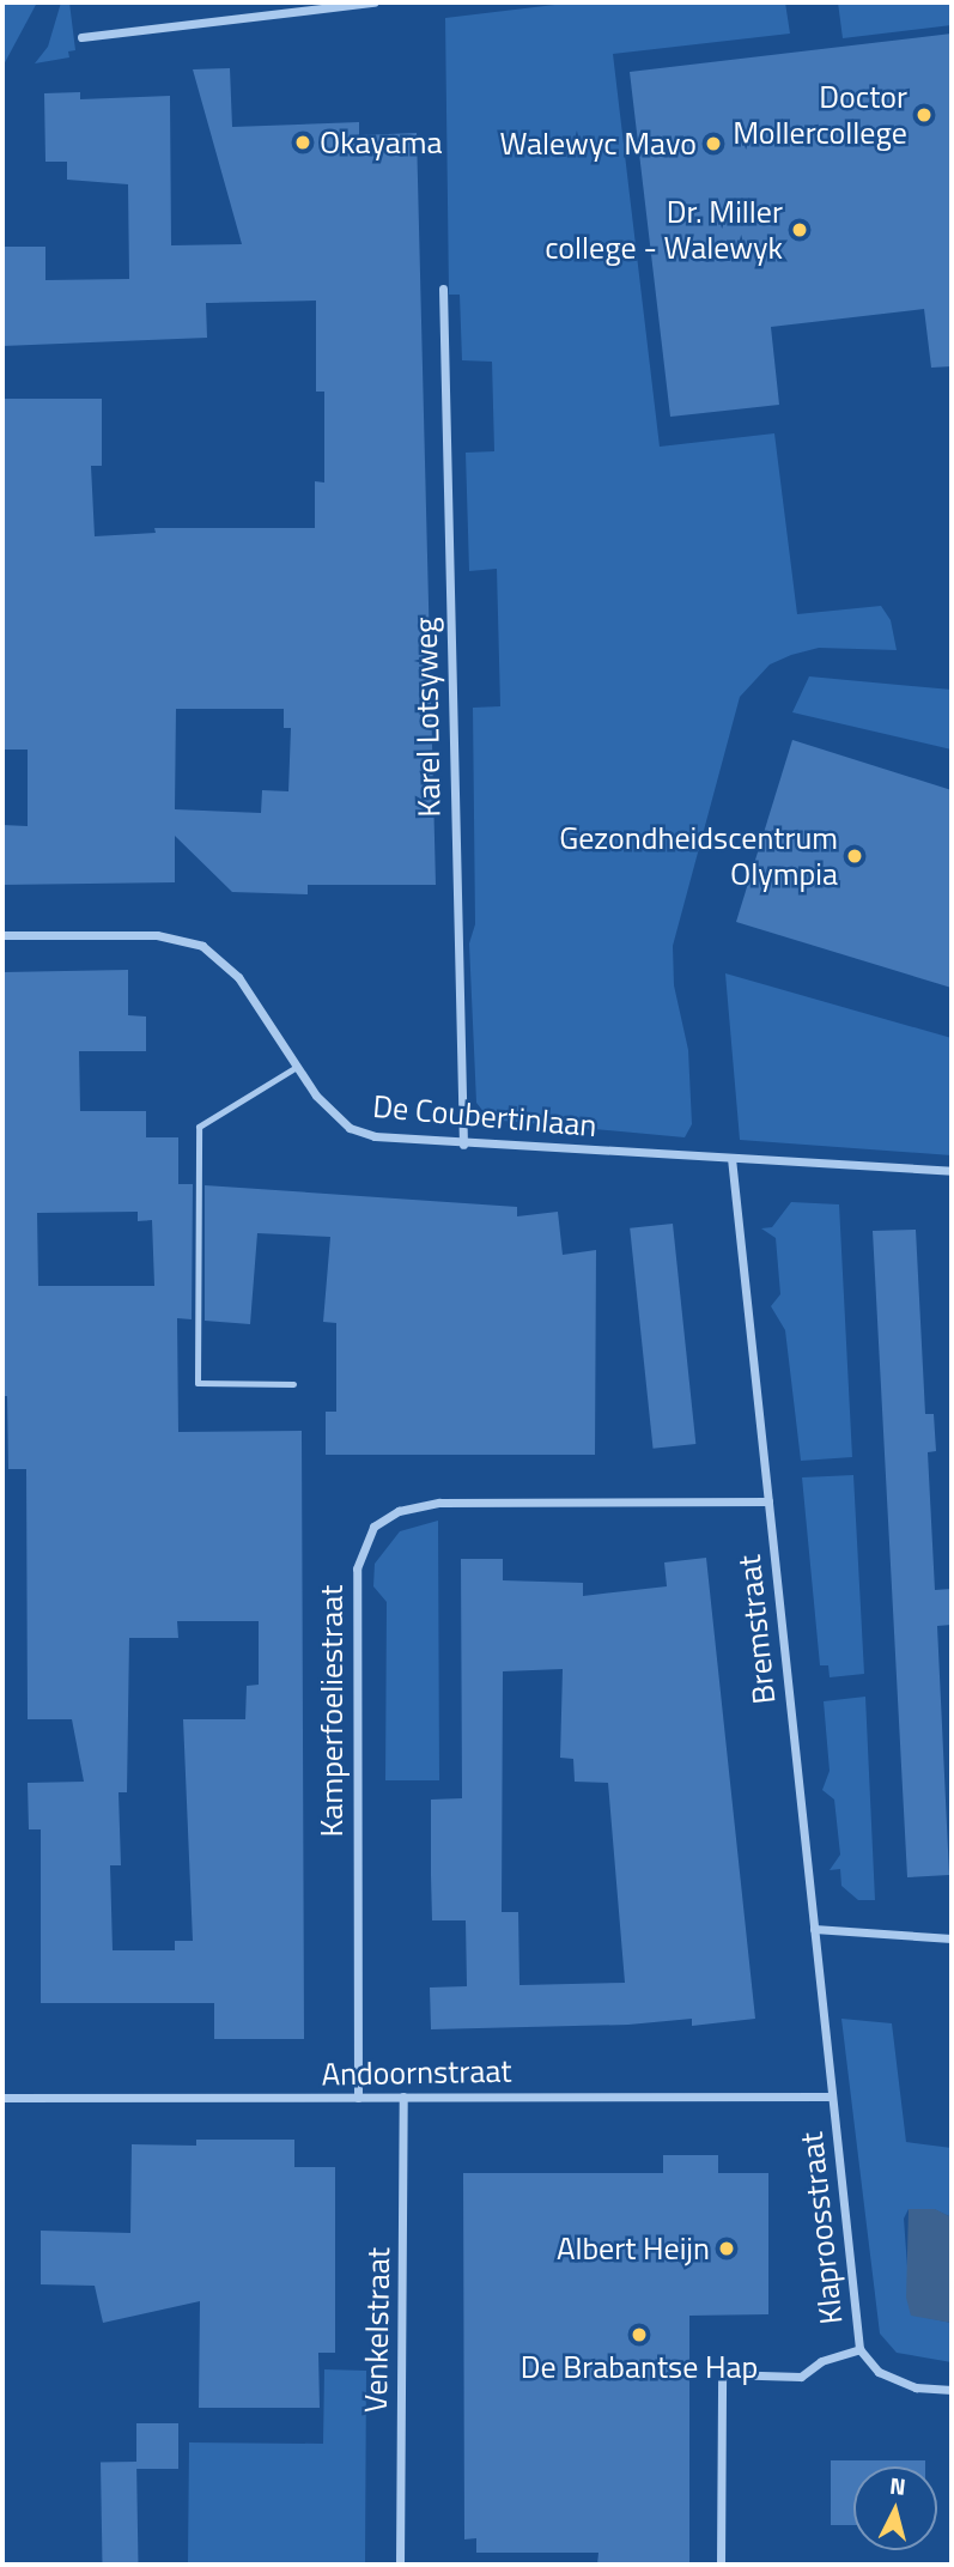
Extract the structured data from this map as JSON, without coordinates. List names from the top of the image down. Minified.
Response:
{"streets":{"street":["Karel Lotsyweg","De Coubertinlaan","Bremstraat","Kamperfoeliestraat","Andoornstraat","Klaproosstraat","Venkelstraat"]},"crossings":[["Karel Lotsyweg","De Coubertinlaan"],["De Coubertinlaan","Bremstraat"],["Bremstraat","Kamperfoeliestraat"],["Bremstraat","Andoornstraat"],["Bremstraat","Klaproosstraat"],["Kamperfoeliestraat","Andoornstraat"],["Andoornstraat","Klaproosstraat"],["Andoornstraat","Venkelstraat"]],"places":["Doctor Mollercollege","Okayama","Walewyc Mavo","Dr. Miller college - Walewyk","Gezondheidscentrum Olympia","Albert Heijn","De Brabantse Hap"],"north":"top"}
